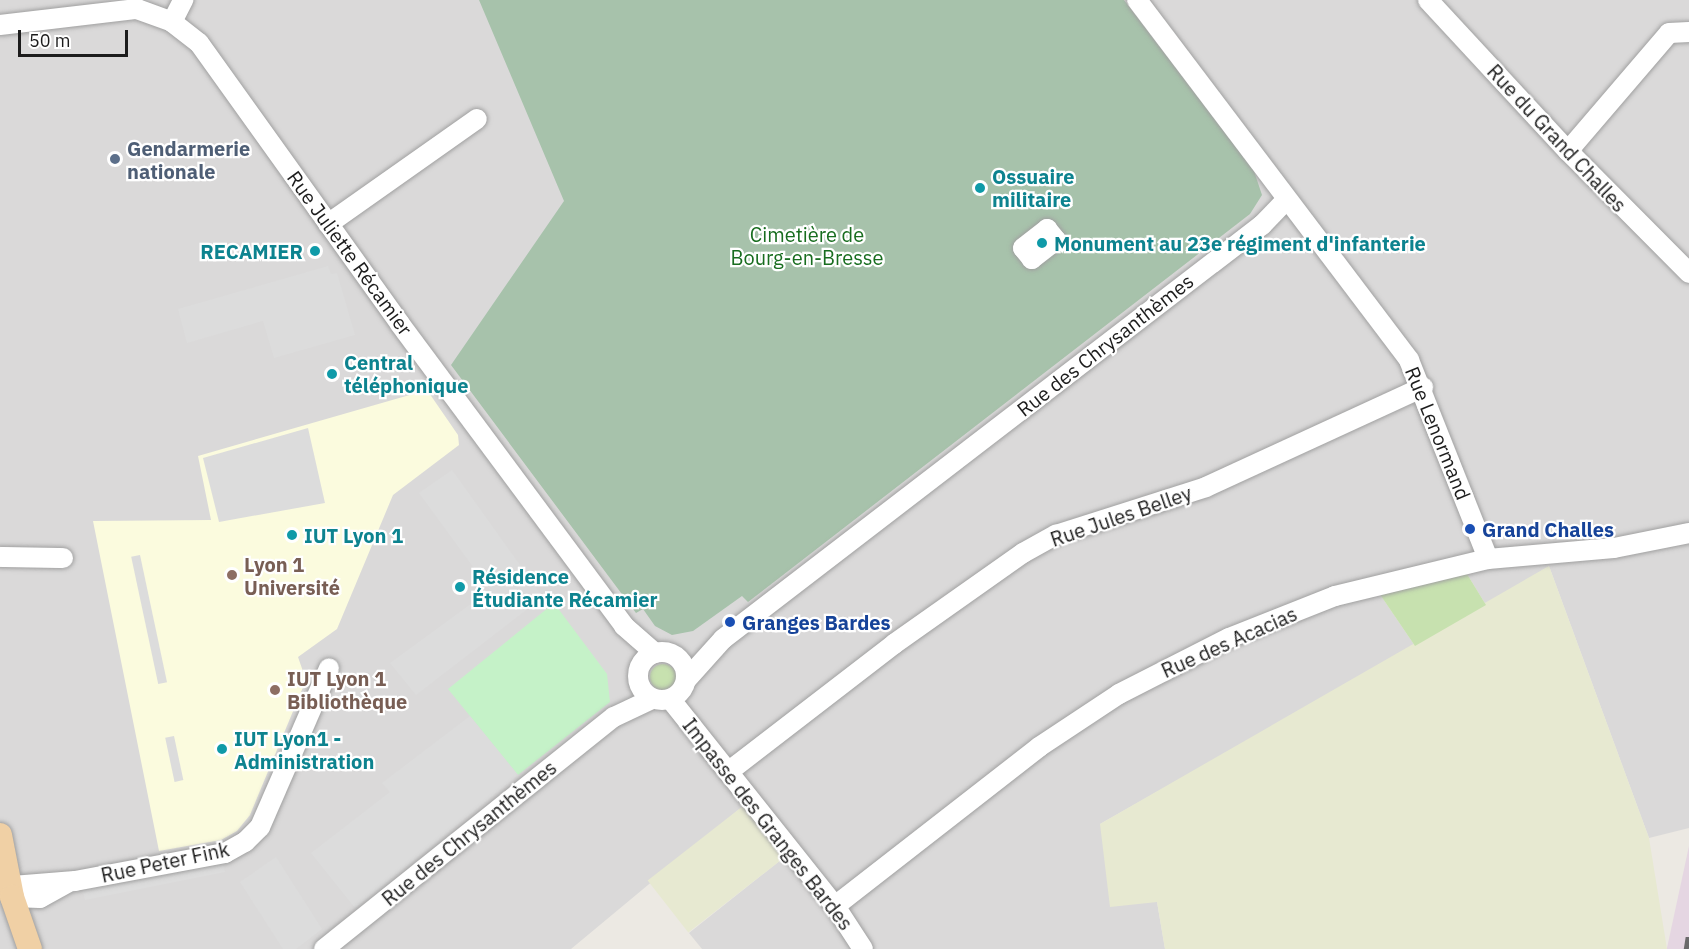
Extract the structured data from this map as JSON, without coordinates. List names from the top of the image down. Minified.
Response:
{"streets":{"street":["Rue du Grand Challes","Rue Juliette Récamier","Rue des Chrysanthèmes","Rue Lenormand","Rue Jules Belley","Rue des Acacias","Impasse des Granges Bardes","Rue Peter Fink"]},"crossings":[["Rue Juliette Récamier","Rue des Chrysanthèmes"],["Rue Juliette Récamier","Impasse des Granges Bardes"],["Rue des Chrysanthèmes","Rue Lenormand"],["Rue des Chrysanthèmes","Impasse des Granges Bardes"],["Rue Lenormand","Rue Jules Belley"],["Rue Lenormand","Rue des Acacias"],["Rue Jules Belley","Impasse des Granges Bardes"],["Rue des Acacias","Impasse des Granges Bardes"]],"parks":["Cimetière de Bourg-en-Bresse"],"places":["Gendarmerie nationale","Ossuaire militaire","Monument au 23e régiment d'infanterie","RECAMIER","Central téléphonique","Grand Challes","IUT Lyon 1","Lyon 1 Université","Résidence Étudiante Récamier","Granges Bardes","IUT Lyon 1 Bibliothèque","IUT Lyon1 - Administration"],"scale_bar":"50 m"}
